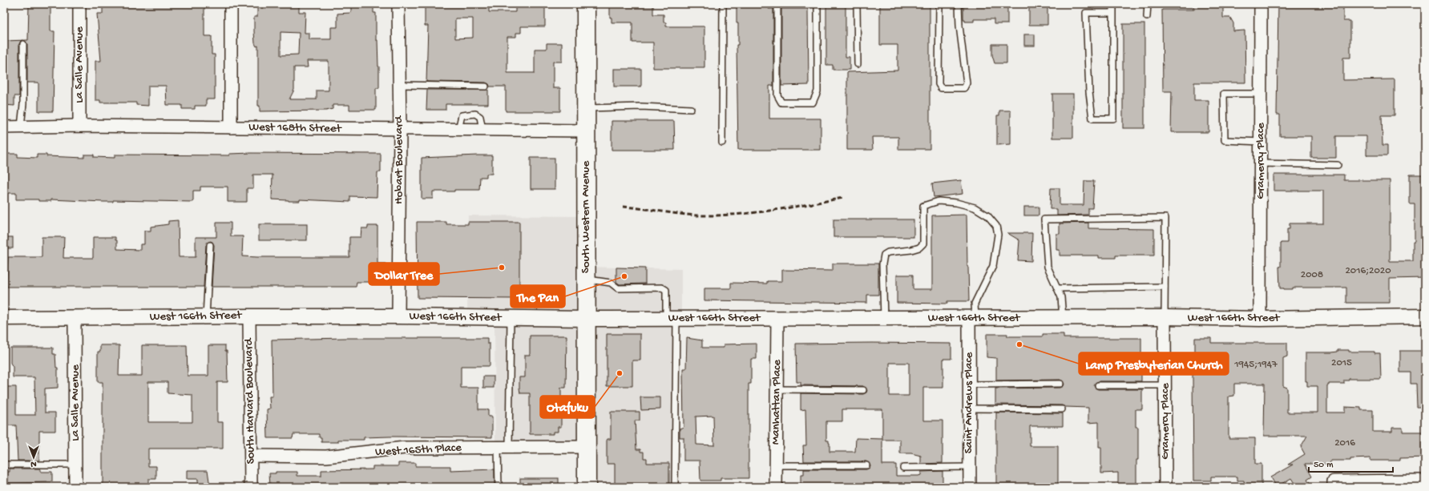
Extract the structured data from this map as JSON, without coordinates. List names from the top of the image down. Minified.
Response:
{"streets":{"main road":["South Western Avenue"],"street":["La Salle Avenue","West 168th Street","Hobart Boulevard","Gramercy Place","West 166th Street","South Harvard Boulevard","Manhattan Place","Saint Andrews Place","West 165th Place"]},"crossings":[["La Salle Avenue","West 168th Street"],["La Salle Avenue","West 166th Street"],["West 168th Street","Hobart Boulevard"],["West 168th Street","South Western Avenue"],["Hobart Boulevard","West 166th Street"],["Gramercy Place","West 166th Street"],["South Western Avenue","West 166th Street"],["South Western Avenue","West 165th Place"],["West 166th Street","South Harvard Boulevard"],["West 166th Street","Manhattan Place"],["West 166th Street","Saint Andrews Place"],["South Harvard Boulevard","West 165th Place"]],"places":["Dollar Tree","The Pan","Lamp Presbyterian Church","Otafuku"],"house_numbers":["2016;2020","2008","2015","1945;1947","2016"],"scale_bar":"50 m","north":"bottom"}
